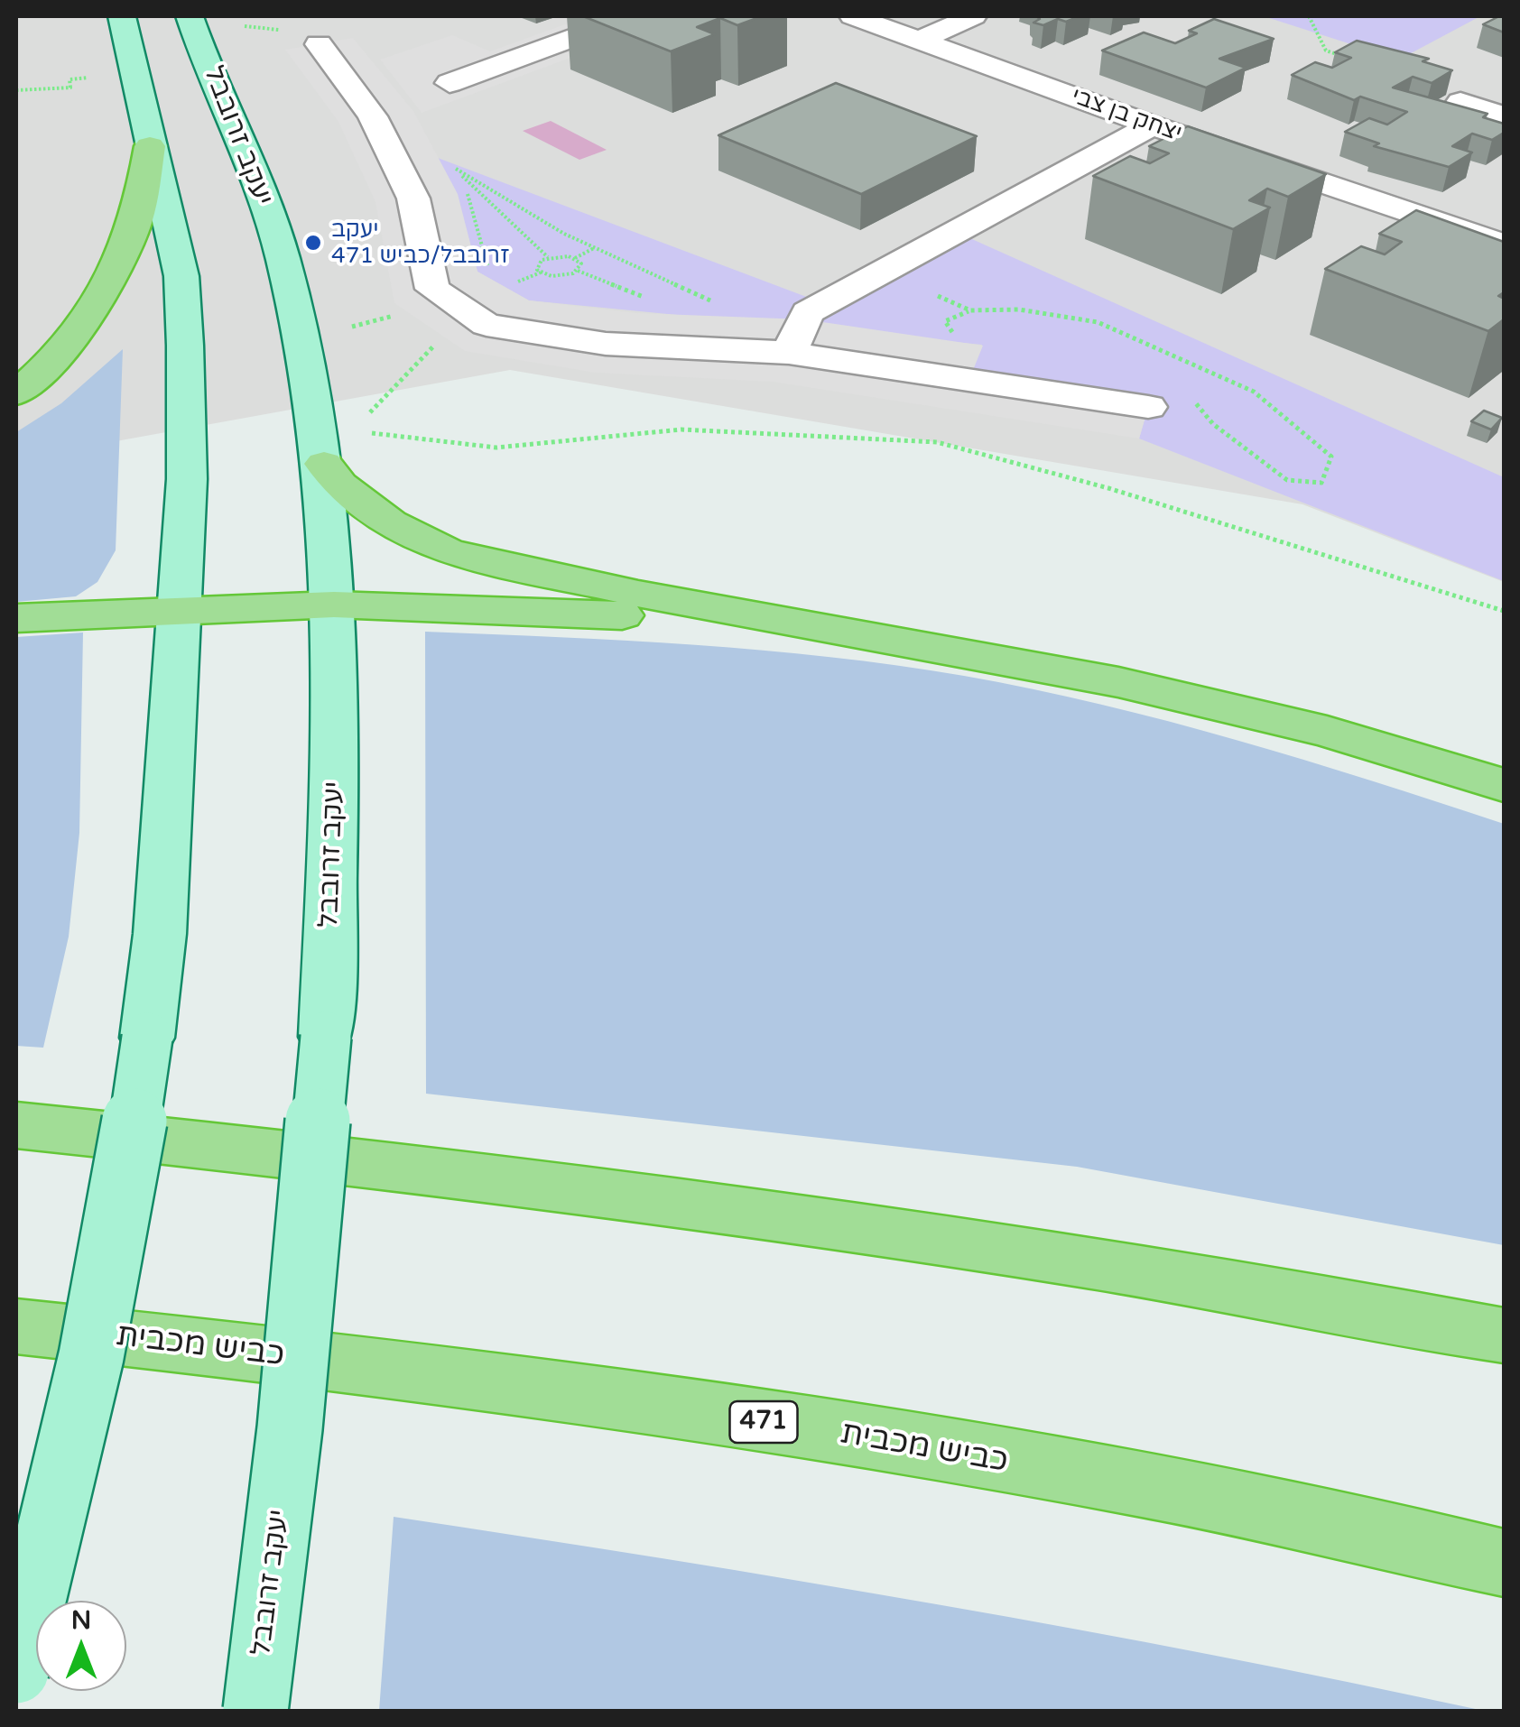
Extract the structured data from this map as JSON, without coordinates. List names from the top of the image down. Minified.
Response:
{"streets":{"highway":["כביש מכבית","471"],"main road":["יעקב זרובבל"],"street":["יצחק בן צבי"]},"places":["יעקב זרובבל/כביש 471"],"north":"top"}
